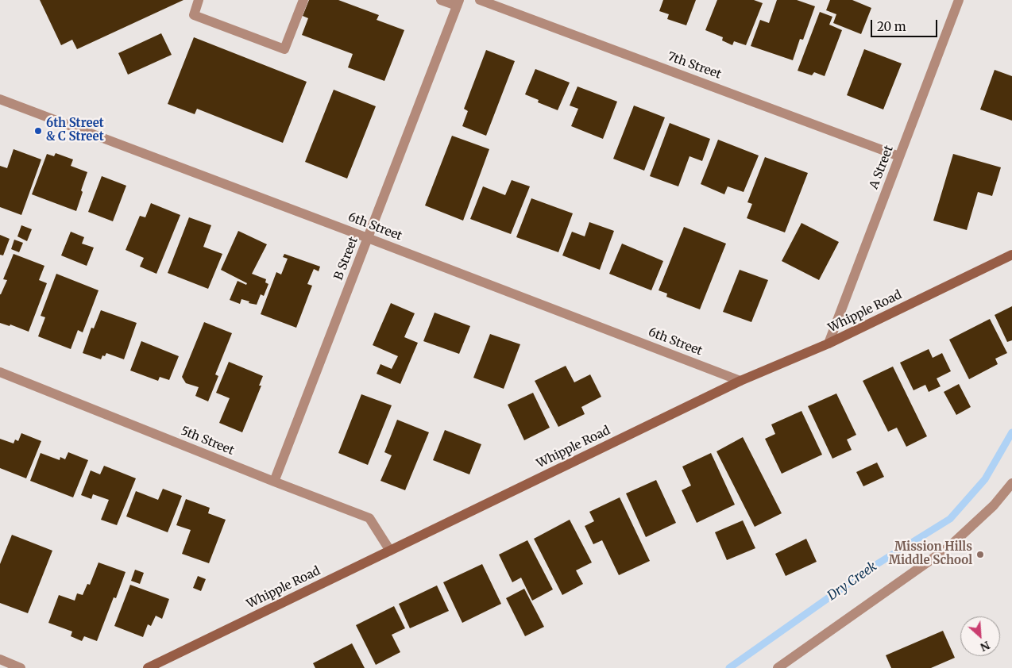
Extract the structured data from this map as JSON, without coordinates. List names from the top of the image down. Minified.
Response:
{"streets":{"main road":["Whipple Road"],"street":["7th Street","A Street","6th Street","B Street","5th Street"]},"crossings":[["7th Street","A Street"],["A Street","Whipple Road"],["6th Street","B Street"],["6th Street","Whipple Road"],["B Street","5th Street"],["Whipple Road","5th Street"]],"water":["Dry Creek"],"places":["6th Street & C Street","Mission Hills Middle School"],"scale_bar":"20 m","north":"bottom right"}
